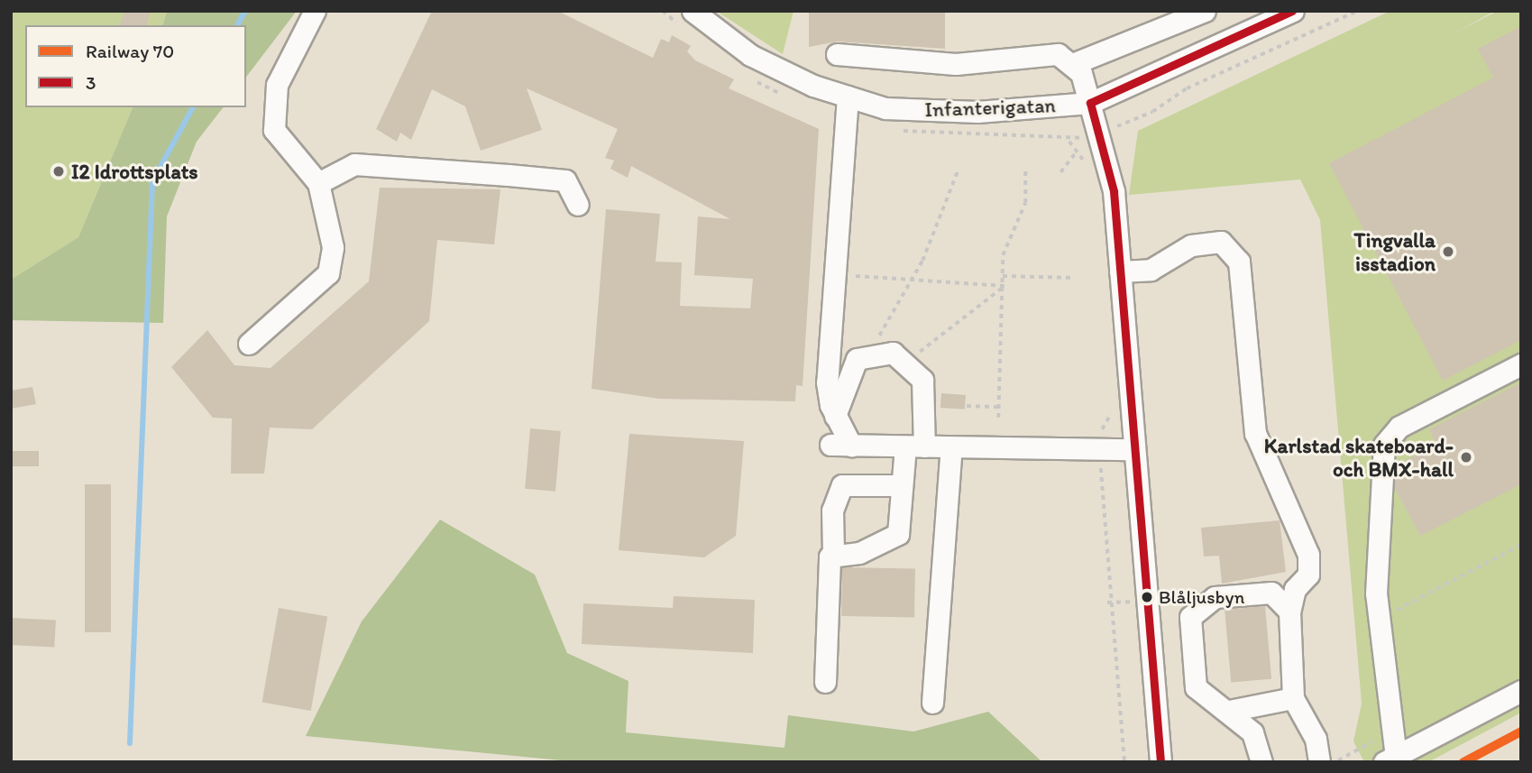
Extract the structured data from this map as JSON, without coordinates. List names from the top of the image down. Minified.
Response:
{"streets":{"street":["Infanterigatan"]},"places":["I2 Idrottsplats","Tingvalla isstadion","Karlstad skateboard- och BMX-hall","Blåljusbyn"],"lines":["transit line 3","rail line 70"],"legend":["Railway 70","3"]}
